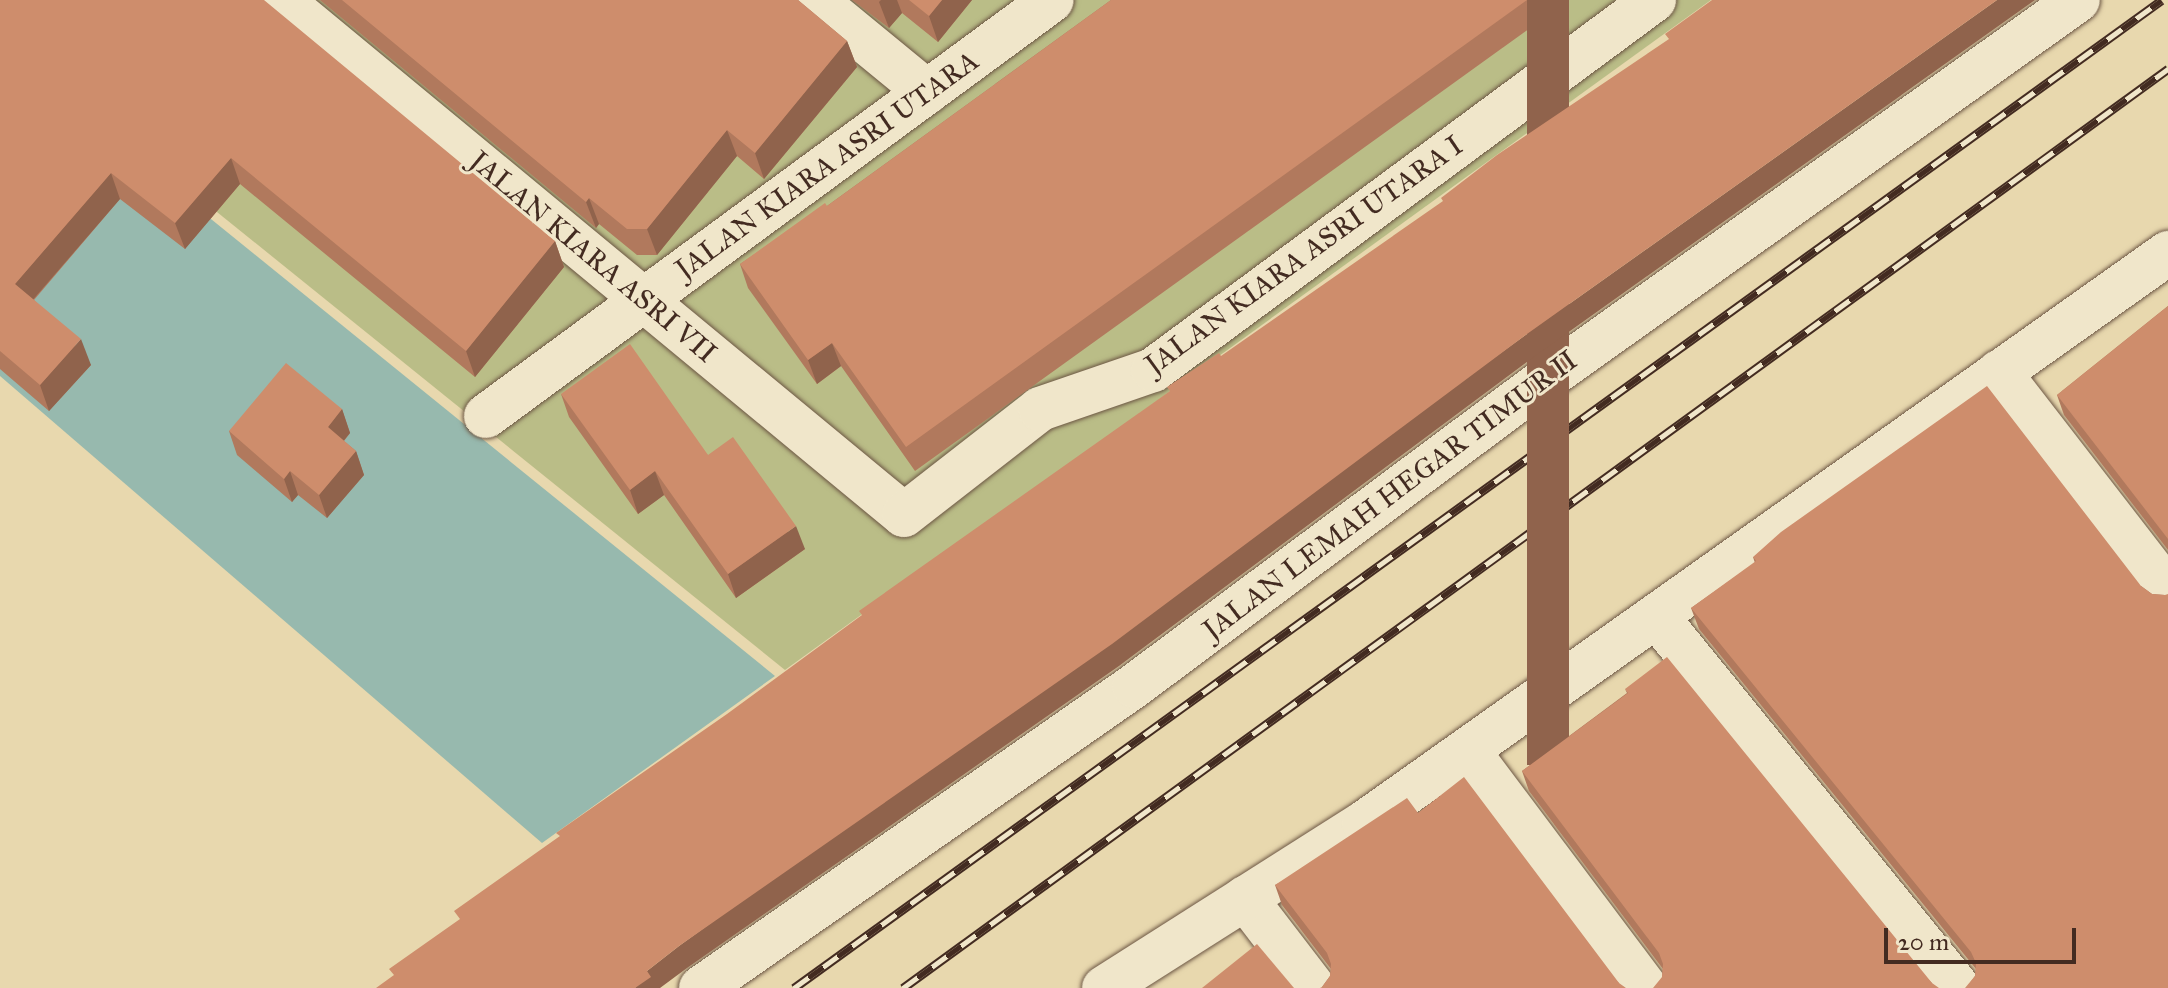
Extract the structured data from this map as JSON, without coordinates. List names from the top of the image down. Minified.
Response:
{"streets":{"street":["JALAN KIARA ASRI UTARA","JALAN KIARA ASRI UTARA I","JALAN KIARA ASRI VII","JALAN LEMAH HEGAR TIMUR II"]},"crossings":[["JALAN KIARA ASRI UTARA","JALAN KIARA ASRI VII"],["JALAN KIARA ASRI UTARA I","JALAN KIARA ASRI VII"]],"scale_bar":"20 m"}
